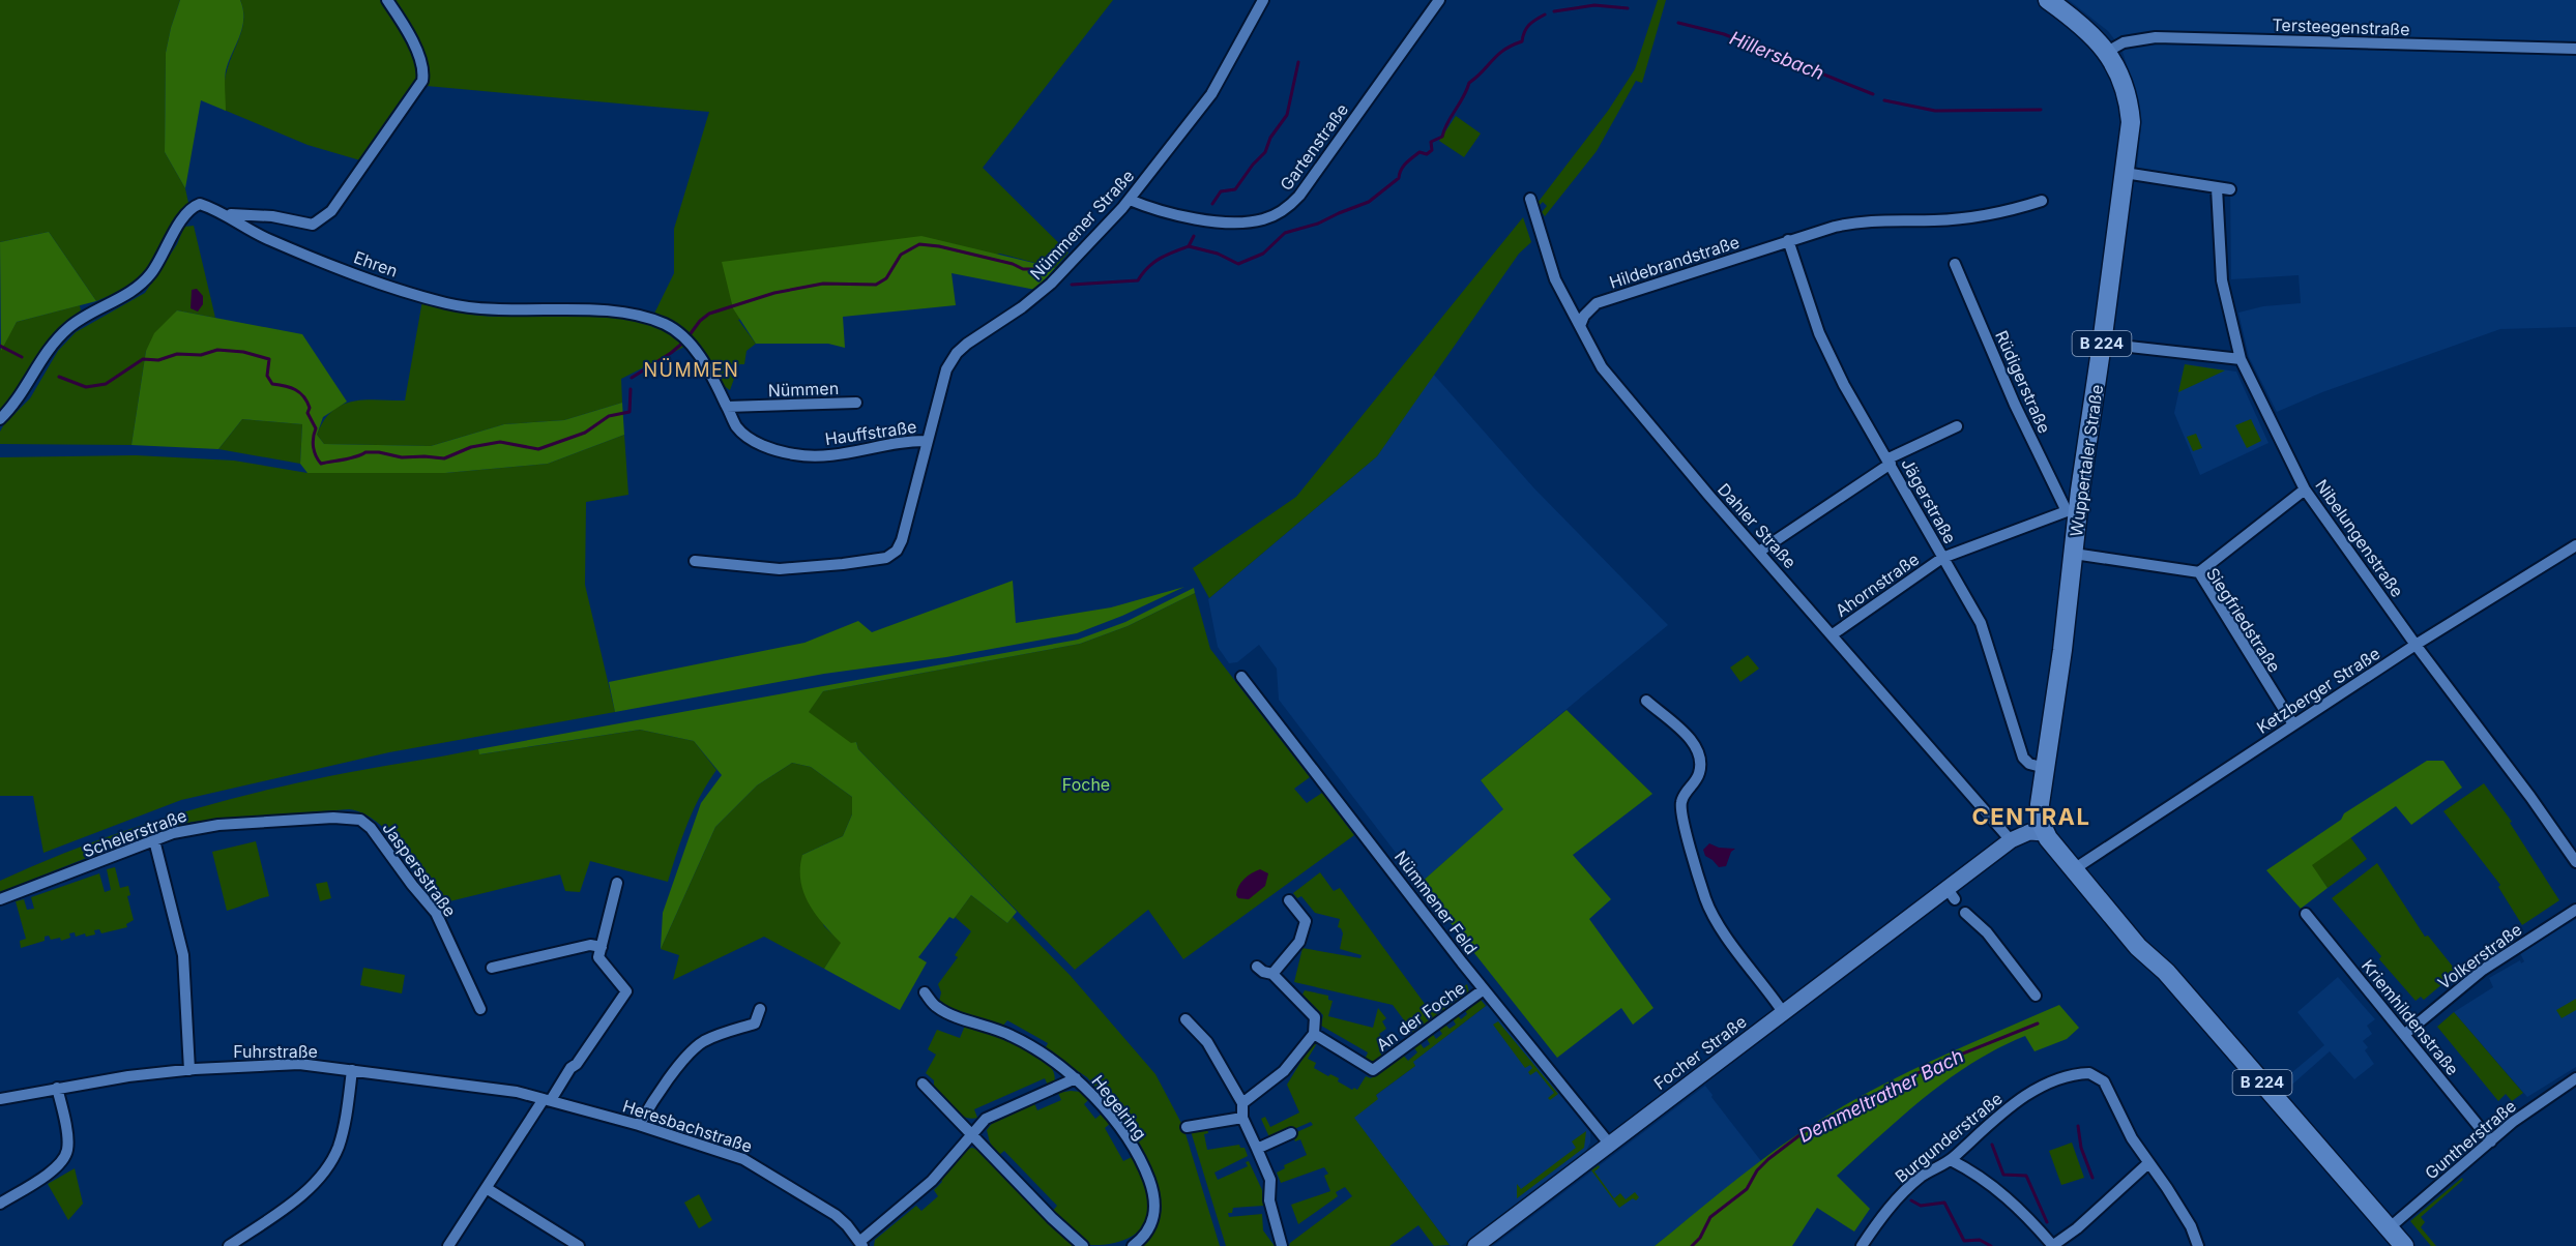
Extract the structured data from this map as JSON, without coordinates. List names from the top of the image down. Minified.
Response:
{"streets":{"main road":["B 224","Wuppertaler Straße","Focher Straße"],"street":["Tersteegenstraße","Gartenstraße","Nümmener Straße","Hildebrandstraße","Ehren","Rüdigerstraße","Nümmen","Hauffstraße","Jägerstraße","Dahler Straße","Nibelungenstraße","Ahornstraße","Siegfriedstraße","Ketzberger Straße","Schelerstraße","Jaspersstraße","Nümmener Feld","Volkerstraße","An der Foche","Kriemhildenstraße","Fuhrstraße","Hegelring","Heresbachstraße","Burgunderstraße","Guntherstraße"]},"crossings":[["Tersteegenstraße","Wuppertaler Straße"],["Gartenstraße","Nümmener Straße"],["Nümmener Straße","Hauffstraße"],["Hildebrandstraße","Jägerstraße"],["Hildebrandstraße","Dahler Straße"],["Ehren","Nümmen"],["Ehren","Hauffstraße"],["B 224","Wuppertaler Straße"],["B 224","Ketzberger Straße"],["B 224","Focher Straße"],["B 224","Guntherstraße"],["Rüdigerstraße","Wuppertaler Straße"],["Rüdigerstraße","Ahornstraße"],["Nümmen","Hauffstraße"],["Wuppertaler Straße","Jägerstraße"],["Wuppertaler Straße","Ahornstraße"],["Wuppertaler Straße","Siegfriedstraße"],["Wuppertaler Straße","Focher Straße"],["Jägerstraße","Ahornstraße"],["Dahler Straße","Ahornstraße"],["Dahler Straße","Focher Straße"],["Nibelungenstraße","Ketzberger Straße"],["Siegfriedstraße","Ketzberger Straße"],["Schelerstraße","Jaspersstraße"],["Nümmener Feld","An der Foche"],["Nümmener Feld","Focher Straße"],["Volkerstraße","Kriemhildenstraße"],["Kriemhildenstraße","Guntherstraße"],["Fuhrstraße","Heresbachstraße"]],"districts":["NÜMMEN","CENTRAL"],"water":["Hillersbach","Demmeltrather Bach"],"parks":["Foche"]}
